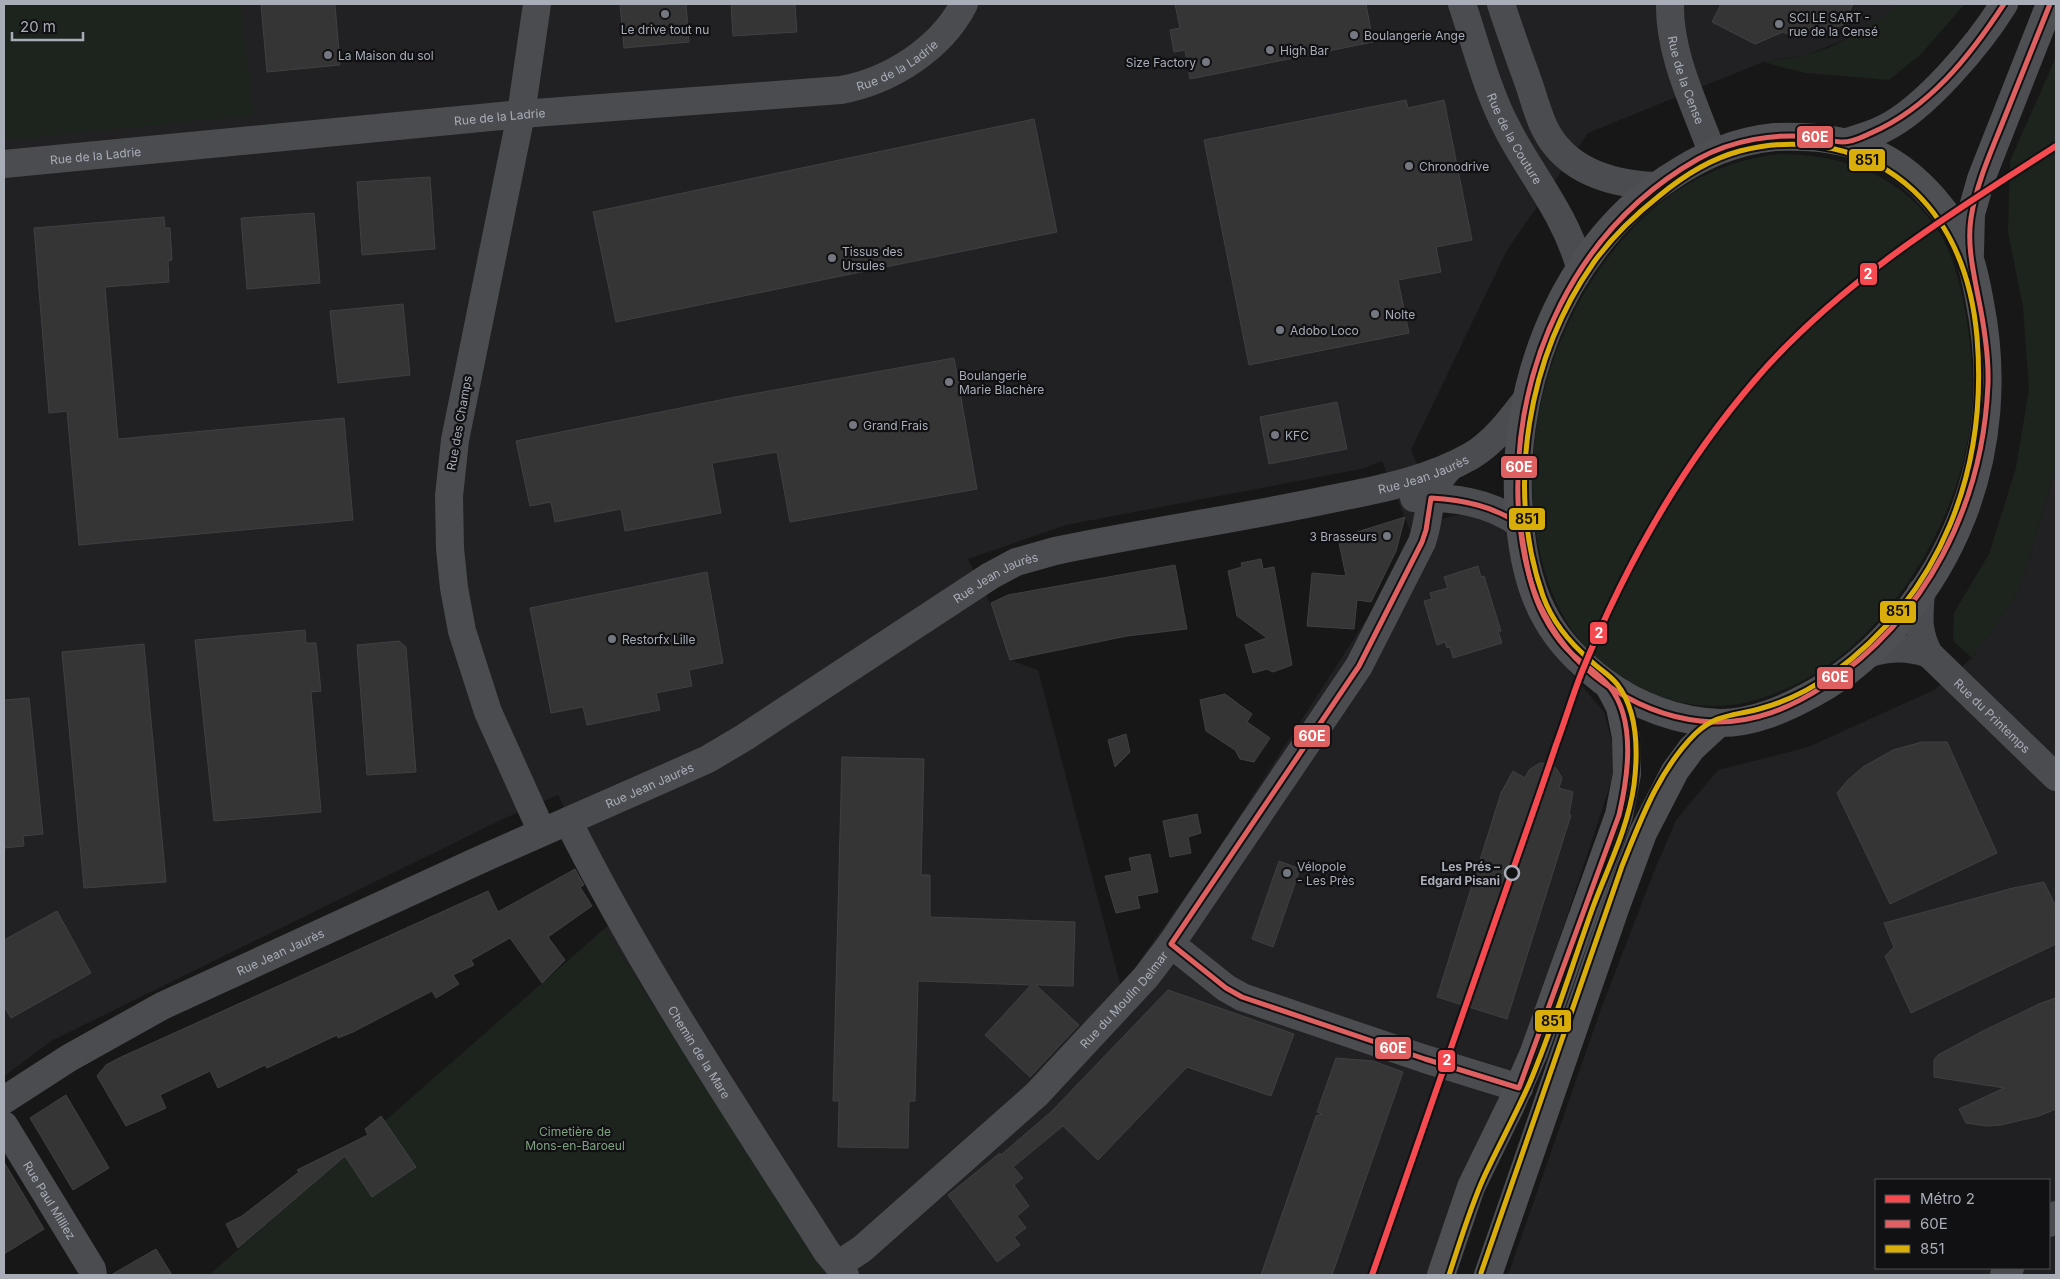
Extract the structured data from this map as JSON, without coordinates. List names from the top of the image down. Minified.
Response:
{"streets":{"street":["Rue de la Ladrie","Rue de la Cense","Rue de la Couture","Rue des Champs","Rue Jean Jaurès","Rue du Printemps","Rue du Moulin Delmar","Chemin de la Mare","Rue Paul Milliez"]},"crossings":[["Rue de la Ladrie","Rue des Champs"],["Rue des Champs","Rue Jean Jaurès"],["Rue Jean Jaurès","Rue du Moulin Delmar"],["Rue Jean Jaurès","Chemin de la Mare"],["Rue du Moulin Delmar","Chemin de la Mare"]],"parks":["Cimetière de Mons-en-Baroeul"],"places":["Le drive tout nu","SCI LE SART - rue de la Censé","Boulangerie Ange","High Bar","La Maison du sol","Size Factory","Chronodrive","Tissus des Ursules","Nolte","Adobo Loco","Boulangerie Marie Blachère","Grand Frais","KFC","3 Brasseurs","Restorfx Lille","Vélopole - Les Près","Les Prés – Edgard Pisani"],"lines":["transit line 60E","transit line 851","metro line 2"],"legend":["Métro 2","60E","851"],"scale_bar":"20 m"}
